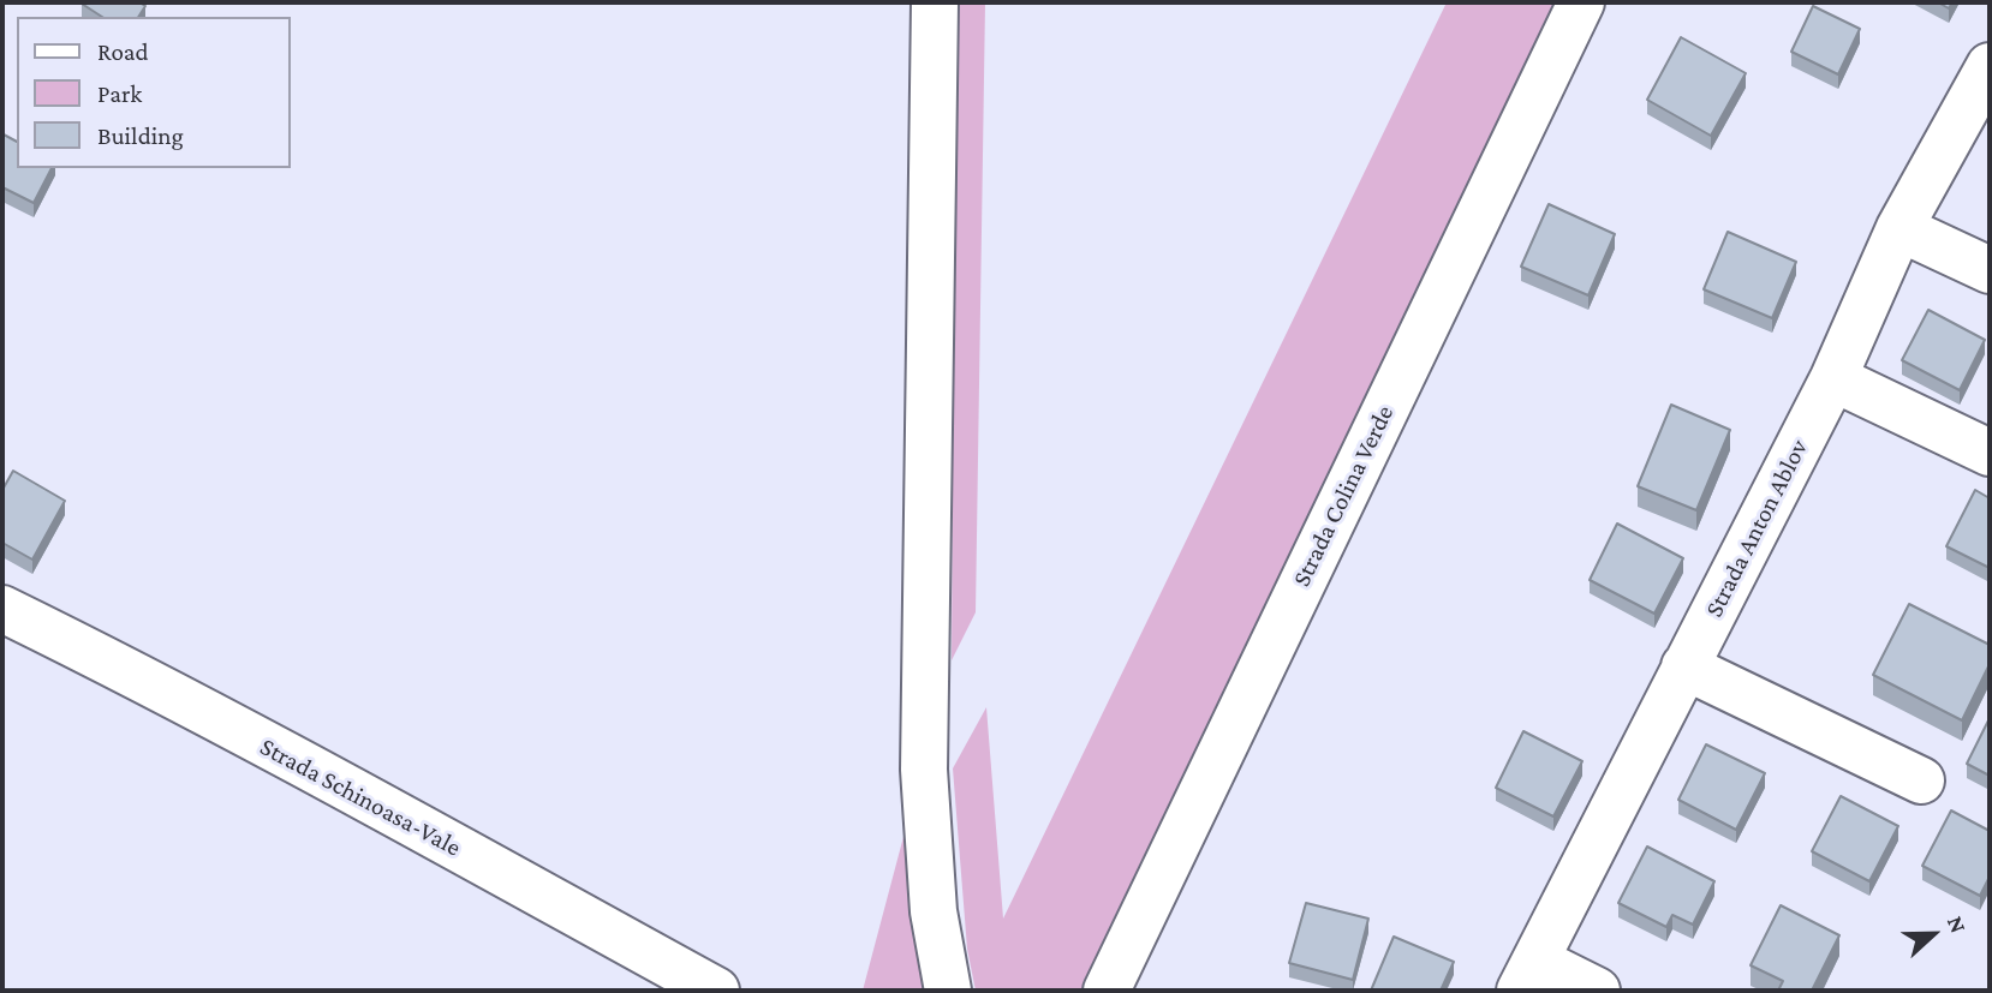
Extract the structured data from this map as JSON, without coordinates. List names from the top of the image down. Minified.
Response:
{"streets":{"street":["Strada Colina Verde","Strada Anton Ablov","Strada Schinoasa-Vale"]},"legend":["Road","Park","Building"],"north":"right"}
